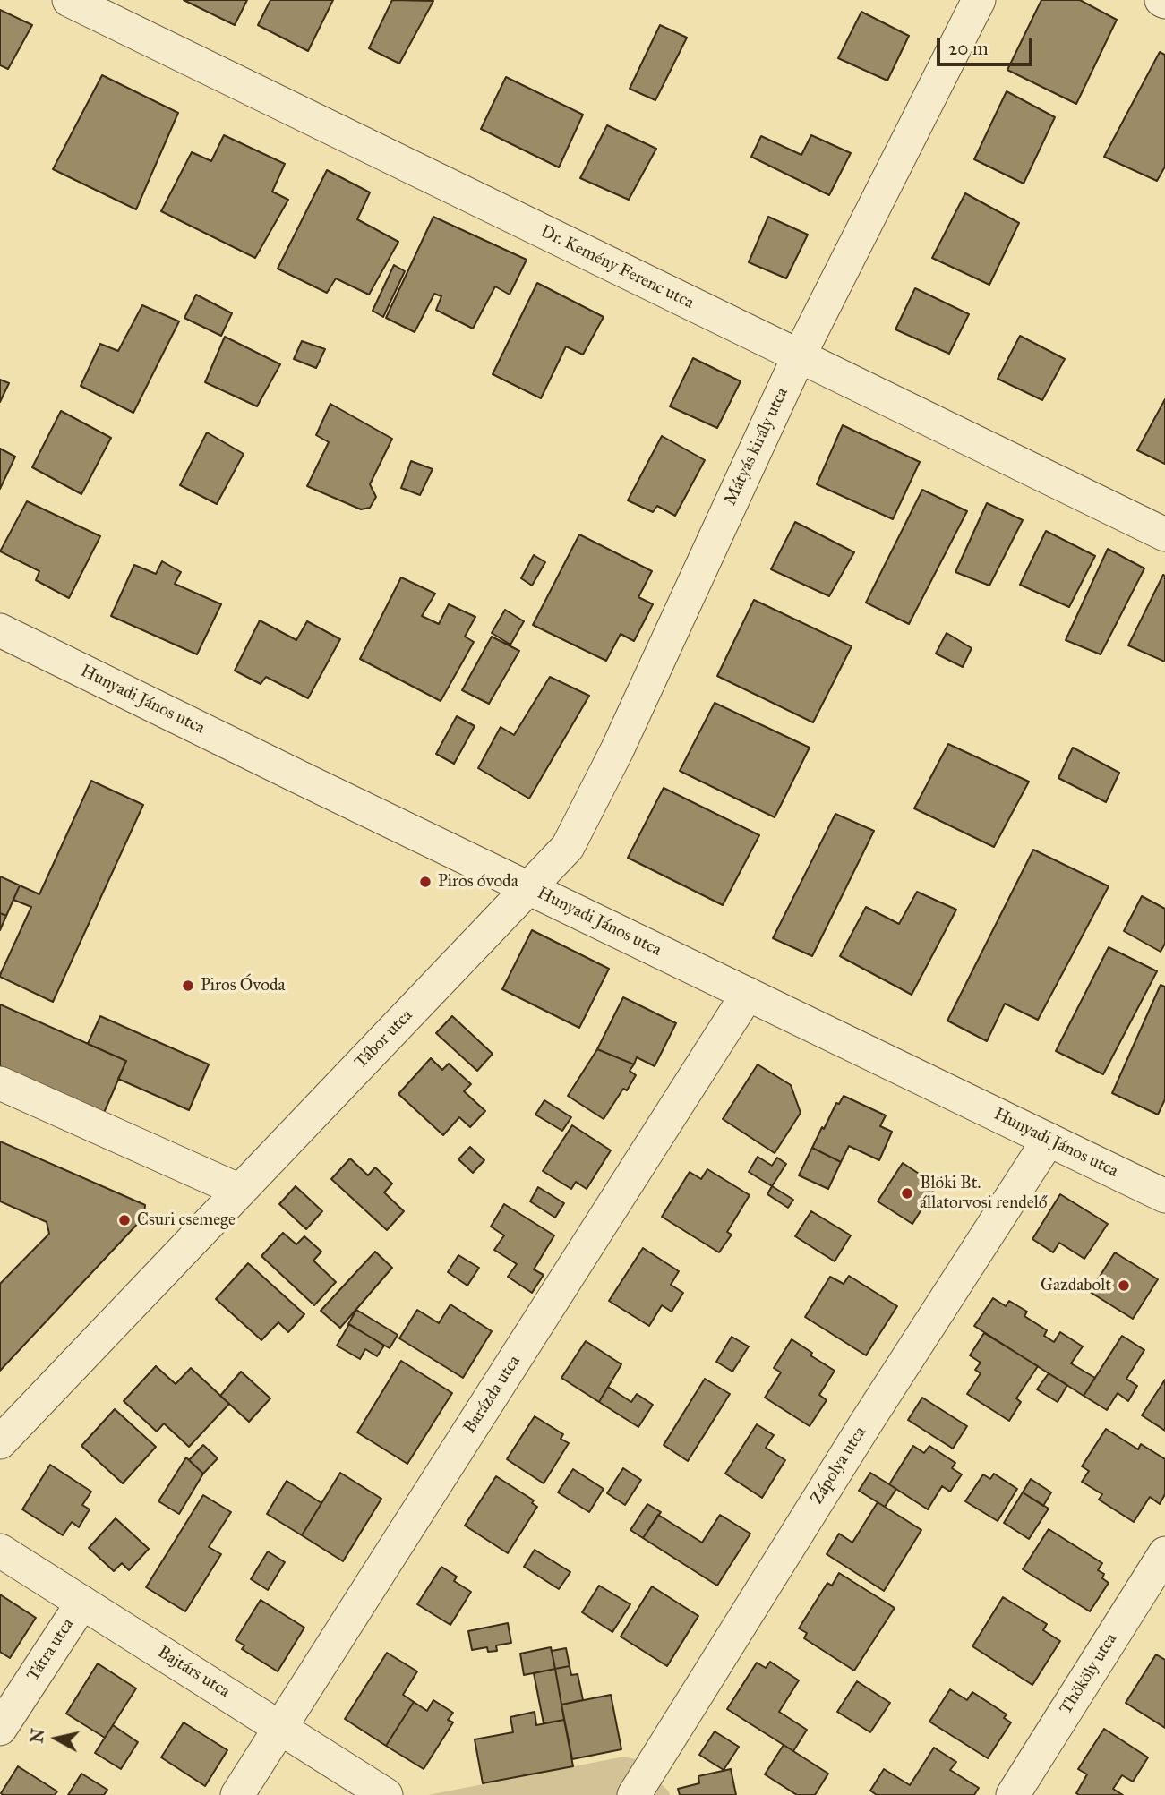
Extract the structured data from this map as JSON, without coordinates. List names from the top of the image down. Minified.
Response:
{"streets":{"street":["Dr. Kemény Ferenc utca","Mátyás király utca","Hunyadi János utca","Tábor utca","Barázda utca","Zápolya utca","Tátra utca","Bajtárs utca","Thököly utca"]},"crossings":[["Dr. Kemény Ferenc utca","Mátyás király utca"],["Mátyás király utca","Hunyadi János utca"],["Mátyás király utca","Tábor utca"],["Hunyadi János utca","Tábor utca"],["Hunyadi János utca","Barázda utca"],["Hunyadi János utca","Zápolya utca"],["Barázda utca","Bajtárs utca"],["Tátra utca","Bajtárs utca"]],"places":["Piros óvoda","Piros Óvoda","Blöki Bt. állatorvosi rendelő","Csuri csemege","Gazdabolt"],"scale_bar":"20 m","north":"left"}
